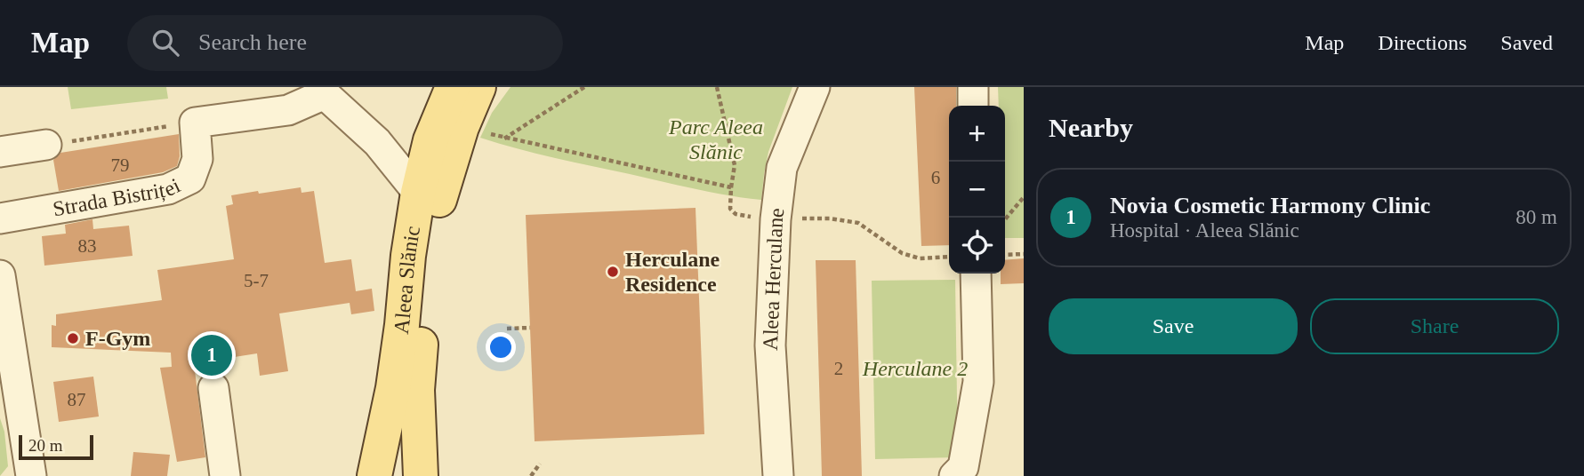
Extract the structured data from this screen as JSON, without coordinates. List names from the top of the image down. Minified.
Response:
{"streets":{"main road":["Aleea Slănic"],"street":["Strada Bistriței","Aleea Herculane"]},"parks":["Parc Aleea Slănic","Herculane 2"],"places":["Herculane Residence","F-Gym"],"house_numbers":["79","6","83","5-7","2","87"],"scale_bar":"20 m","page":{"header":"Map","search":"Search here","nav":["Map","Directions","Saved"],"heading":"Nearby","map_buttons":["+","−"],"list":[{"mark":"1","name":"Novia Cosmetic Harmony Clinic","note":"Hospital · Aleea Slănic","value":"80 m"}],"buttons":["Save","Share"],"pins":"1","scale":"20 m"}}
